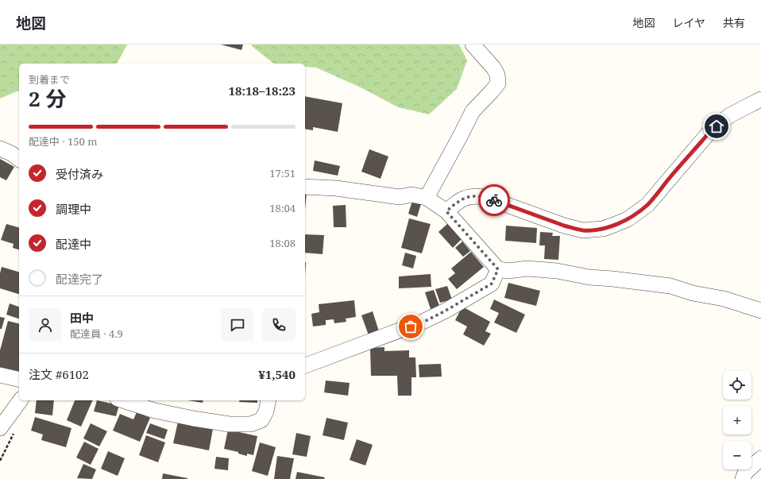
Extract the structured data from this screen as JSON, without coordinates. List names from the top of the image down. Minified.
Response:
{"page":{"header":"地図","nav":["地図","レイヤ","共有"],"heading":["2 分","到着まで","18:18–18:23"],"panel":["田中","配達員 · 4.9","注文 #6102","¥1,540"],"bar":"配達中 · 150 m","list":[["受付済み","17:51"],["調理中","18:04"],["配達中","18:08"],"配達完了"],"map_buttons":["+","−"]}}
